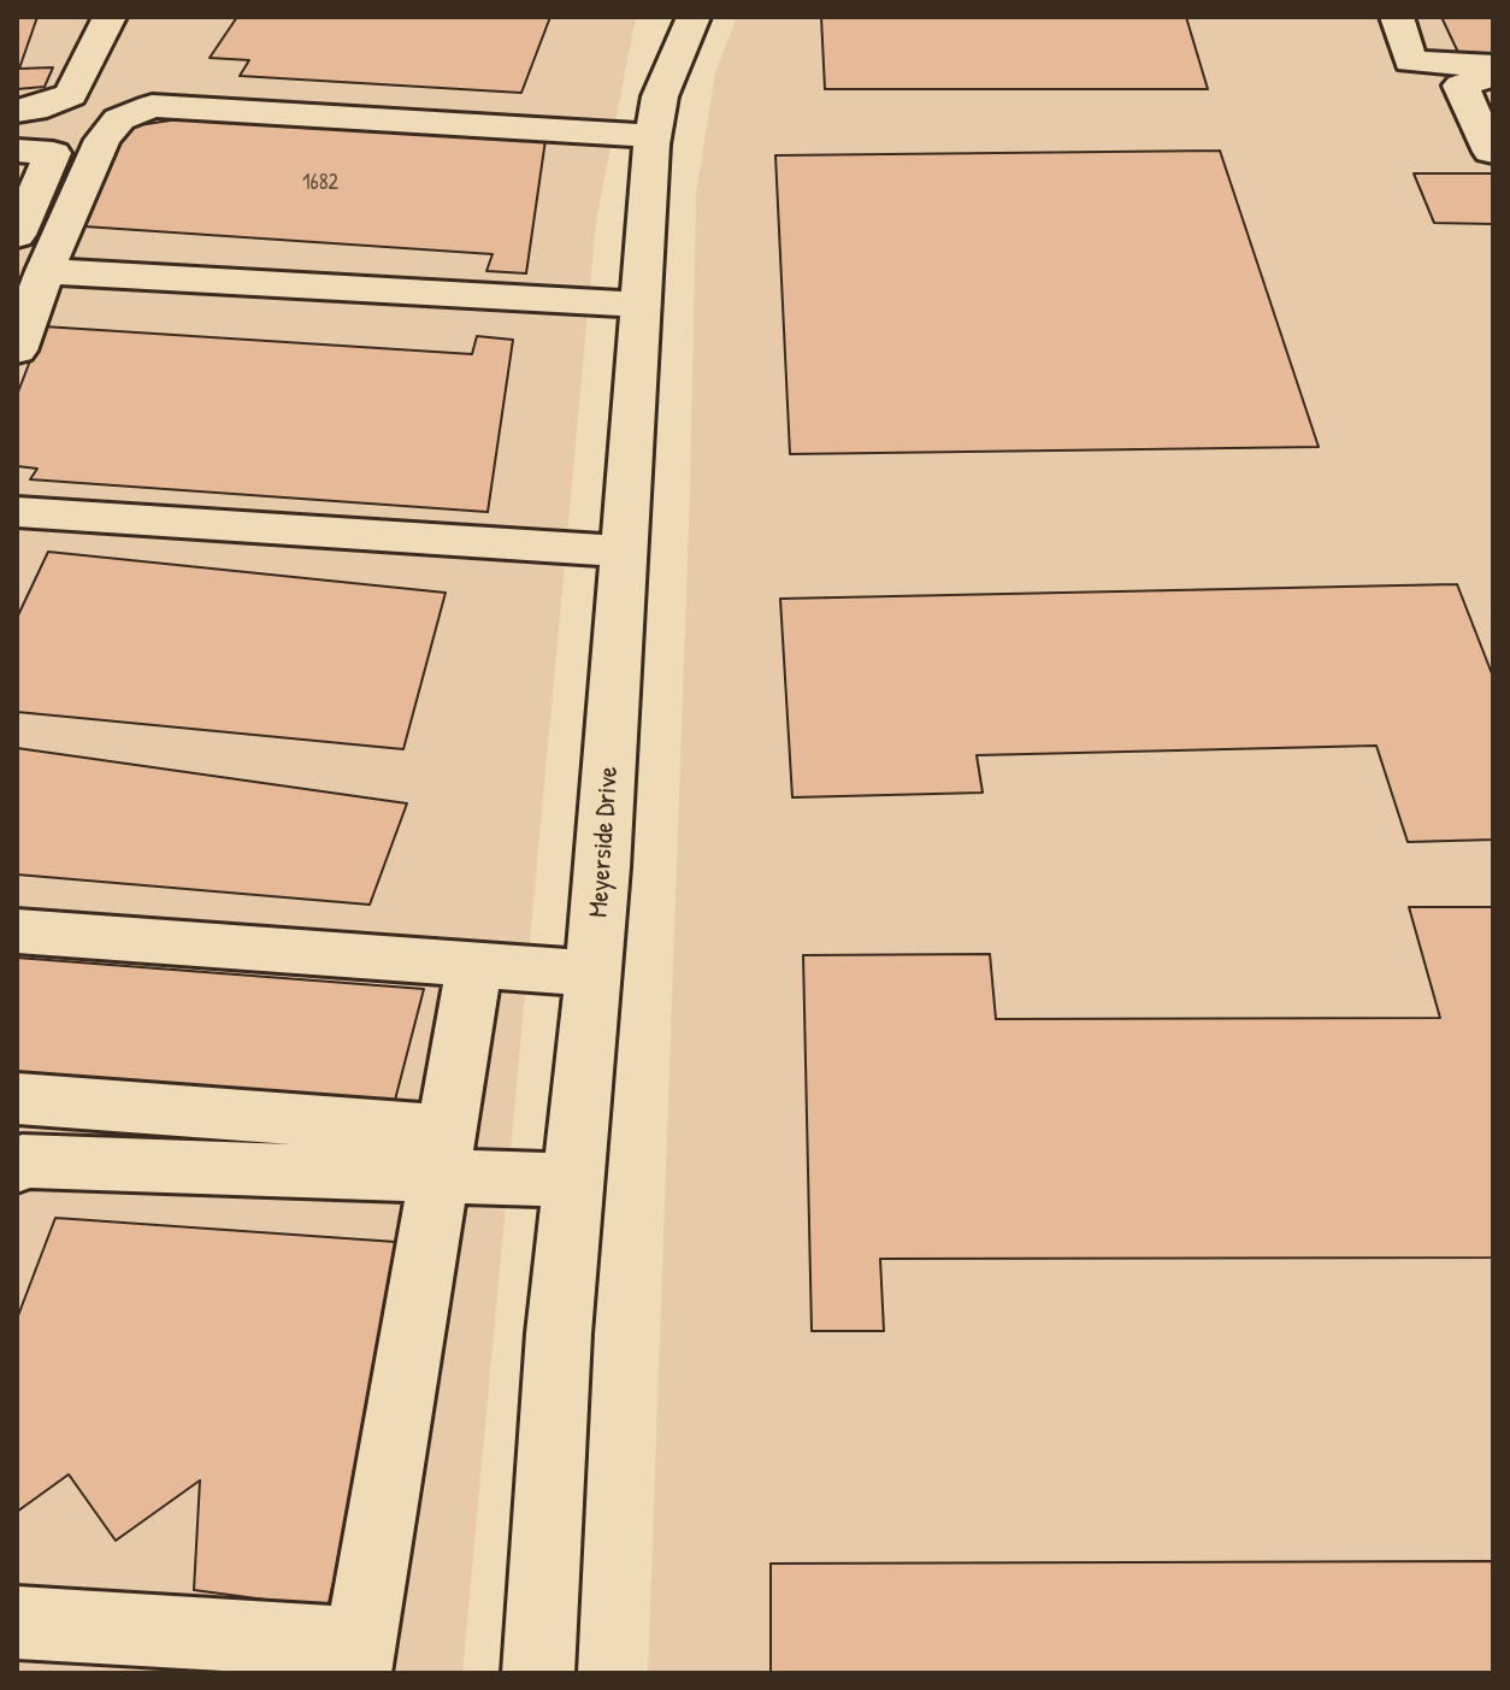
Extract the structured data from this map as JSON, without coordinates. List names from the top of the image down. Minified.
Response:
{"streets":{"street":["Meyerside Drive"]},"house_numbers":["1682"]}
